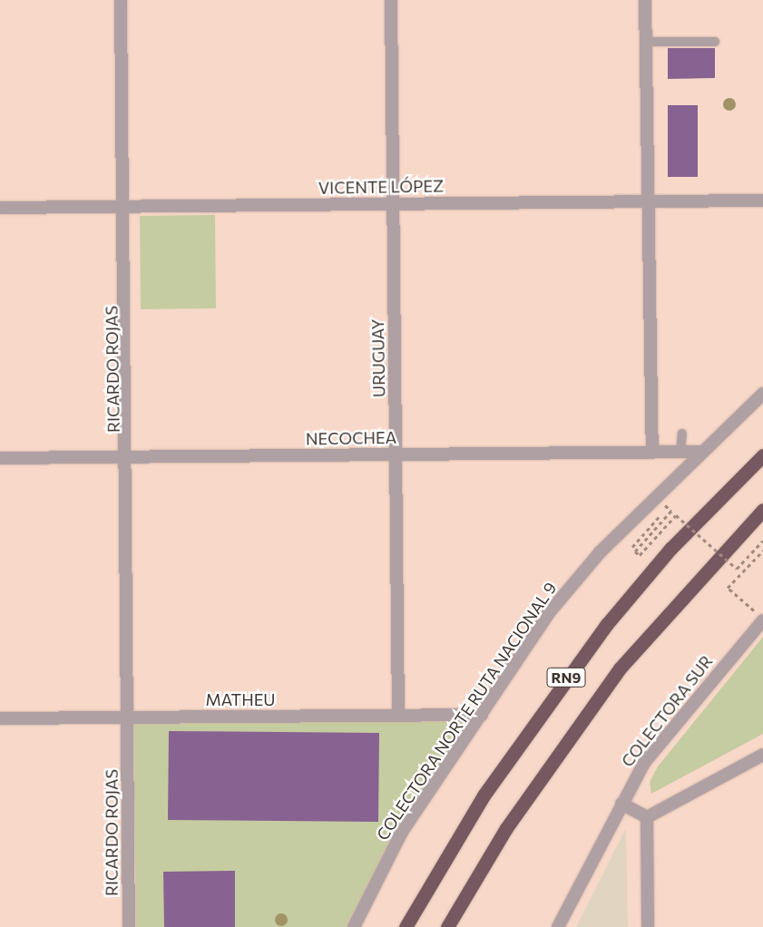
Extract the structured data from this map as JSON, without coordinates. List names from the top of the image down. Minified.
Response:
{"streets":{"highway":["RN9"],"street":["VICENTE LÓPEZ","URUGUAY","RICARDO ROJAS","NECOCHEA","MATHEU","COLECTORA NORTE RUTA NACIONAL 9","COLECTORA SUR"]},"crossings":[["VICENTE LÓPEZ","URUGUAY"],["VICENTE LÓPEZ","RICARDO ROJAS"],["URUGUAY","NECOCHEA"],["URUGUAY","MATHEU"],["RICARDO ROJAS","NECOCHEA"],["RICARDO ROJAS","MATHEU"],["NECOCHEA","COLECTORA NORTE RUTA NACIONAL 9"],["MATHEU","COLECTORA NORTE RUTA NACIONAL 9"]]}
